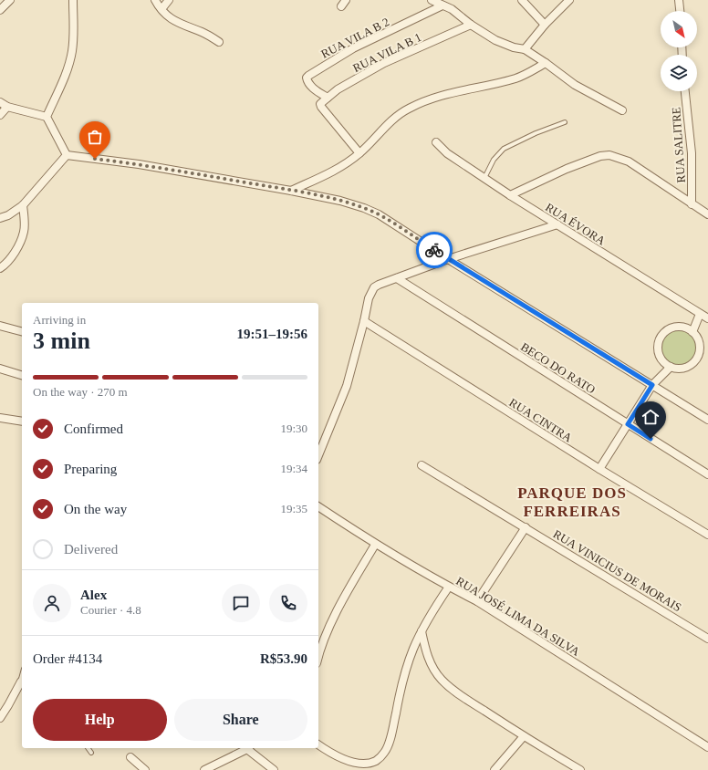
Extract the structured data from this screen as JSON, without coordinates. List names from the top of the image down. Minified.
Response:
{"streets":{"street":["RUA VILA B 2","RUA VILA B 1","RUA SALITRE","RUA ÉVORA","BECO DO RATO","RUA CINTRA","RUA VINICIUS DE MORAIS","RUA JOSÉ LIMA DA SILVA"]},"crossings":[["RUA VILA B 2","RUA VILA B 1"]],"districts":["PARQUE DOS FERREIRAS"],"north":"bottom right","page":{"heading":["3 min","Arriving in","19:51–19:56"],"panel":["Alex","Courier · 4.8","Order #4134","R$53.90"],"bar":"On the way · 270 m","list":[["Confirmed","19:30"],["Preparing","19:34"],["On the way","19:35"],"Delivered"],"buttons":["Help","Share"]}}
